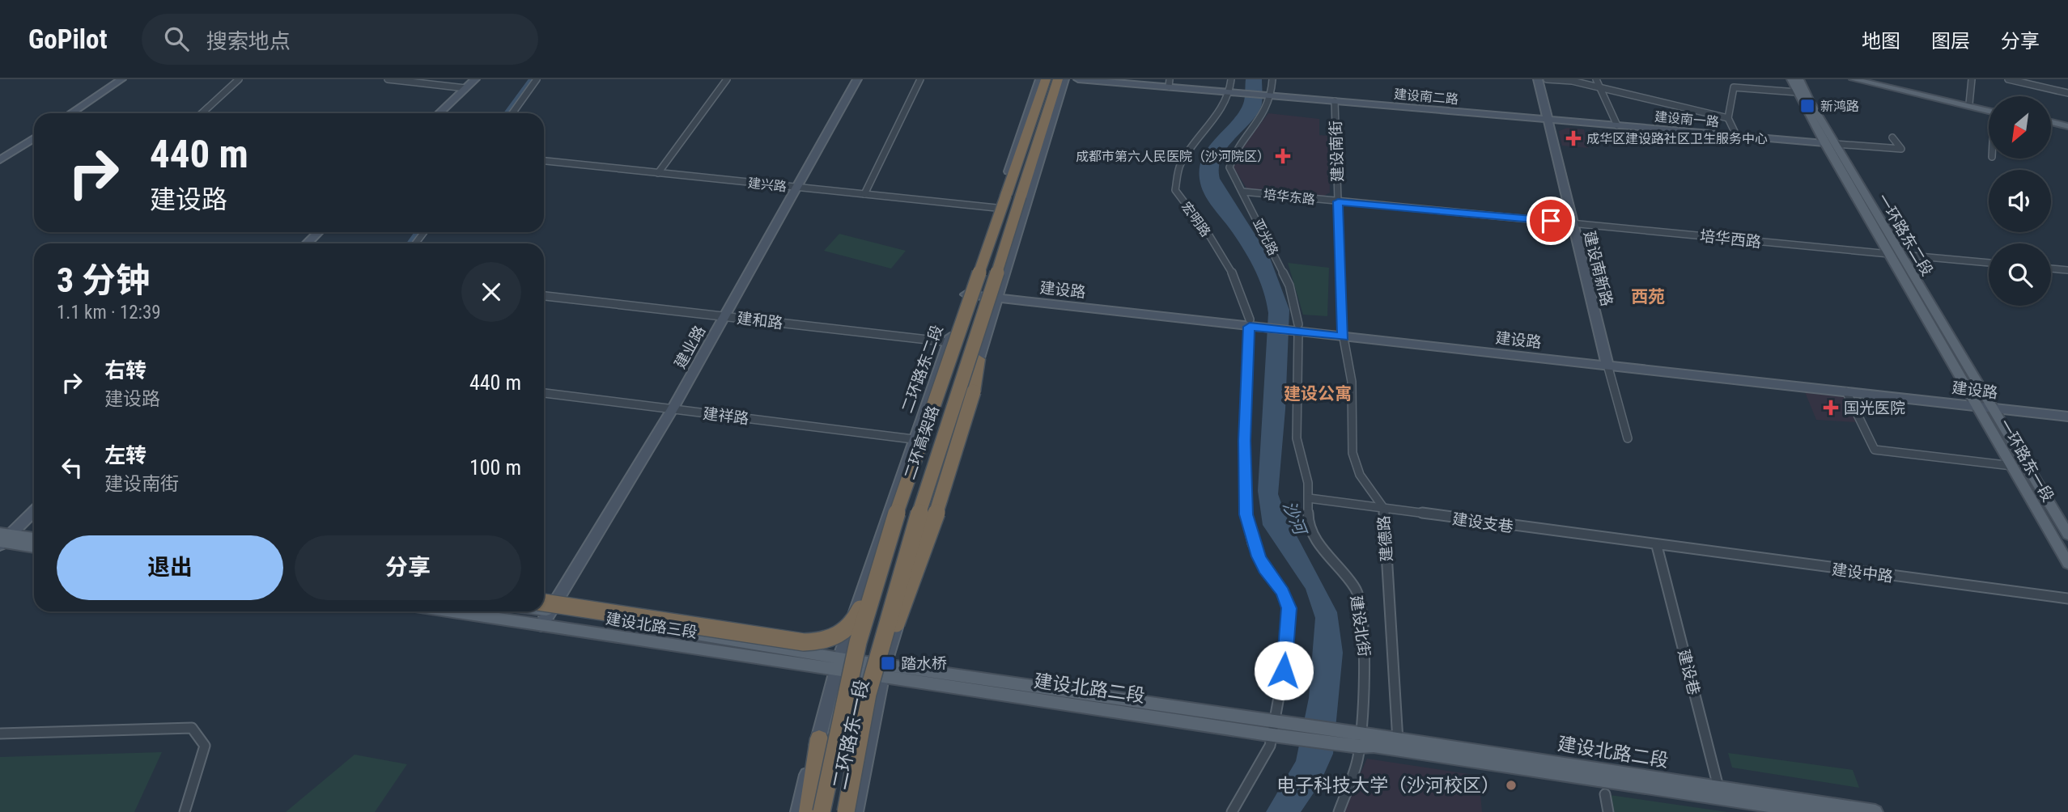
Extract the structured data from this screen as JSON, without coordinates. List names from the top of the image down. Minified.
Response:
{"streets":{"highway":["二环高架路"],"main road":["一环路东二段","一环路东一段","建设北路三段","建设北路二段"],"street":["建设南二路","建设南一路","建设南街","建兴路","培华东路","宏明路","亚光路","培华西路","建设南新路","建设路","建和路","建业路","二环路东二段","建祥路","建设支巷","建德路","建设中路","建设北街","建设巷","二环路东一段"]},"crossings":[["建设南二路","建设南一路"],["建设南二路","建设南街"],["建设南二路","宏明路"],["建设南二路","亚光路"],["建设南二路","建设南新路"],["建设南一路","一环路东二段"],["建设南一路","建设南新路"],["建设南街","培华东路"],["建设南街","建设路"],["建设南街","建德路"],["建兴路","建业路"],["建兴路","二环路东二段"],["培华东路","亚光路"],["培华东路","培华西路"],["培华东路","建设南新路"],["宏明路","建设路"],["宏明路","建设北路二段"],["一环路东二段","培华西路"],["一环路东二段","建设路"],["一环路东二段","一环路东一段"],["亚光路","建设路"],["亚光路","建设北街"],["培华西路","建设南新路"],["建设南新路","建设路"],["建设路","二环路东二段"],["建设路","一环路东一段"],["建设路","建德路"],["建设路","建设北街"],["建和路","建业路"],["建和路","二环路东二段"],["建业路","建祥路"],["建业路","建设北路三段"],["二环路东二段","建祥路"],["二环路东二段","建设北路三段"],["二环路东二段","二环路东一段"],["建设支巷","建德路"],["建设支巷","建设中路"],["建设支巷","建设北街"],["建设支巷","建设巷"],["建德路","建设北路二段"],["建设中路","建设巷"],["建设北路三段","建设北路二段"],["建设北路三段","二环路东一段"],["建设北街","建设北路二段"],["建设巷","建设北路二段"],["建设北路二段","二环路东一段"]],"districts":["西苑","建设公寓"],"water":["沙河"],"places":{"transit":["新鸿路","踏水桥"],"health":["成华区建设路社区卫生服务中心","成都市第六人民医院（沙河院区）","国光医院"],"other":["电子科技大学（沙河校区）"]},"north":"bottom left","page":{"header":"GoPilot","search":"搜索地点","nav":["地图","图层","分享"],"turn":["440 m","建设路"],"heading":["3 分钟","1.1 km · 12:39"],"list":[{"name":"右转","note":"建设路","value":"440 m"},{"name":"左转","note":"建设南街","value":"100 m"}],"buttons":["退出","分享"]}}
